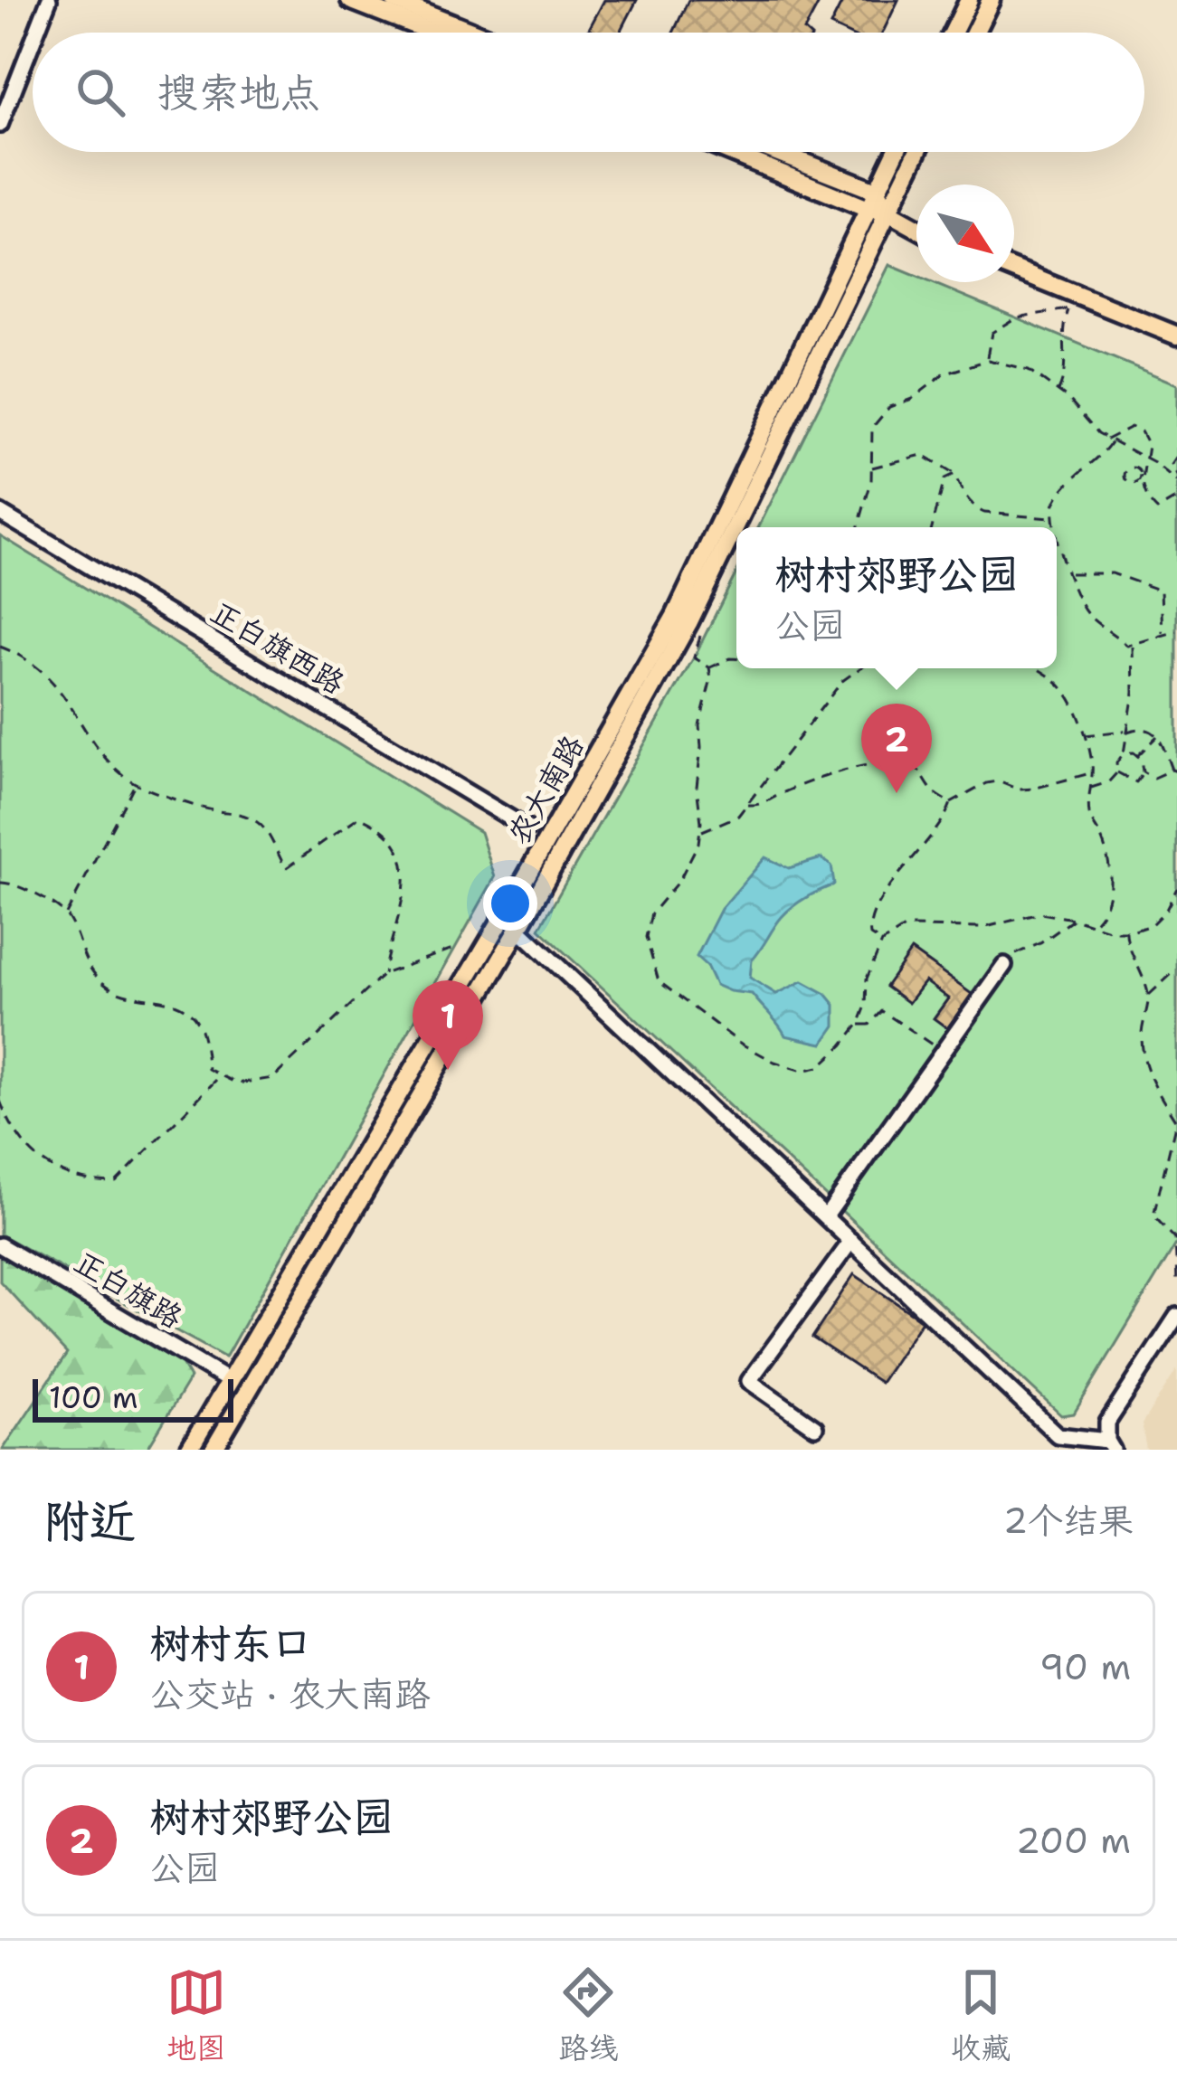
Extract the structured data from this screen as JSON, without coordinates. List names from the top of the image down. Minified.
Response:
{"streets":{"main road":["农大南路"],"street":["正白旗西路","正白旗路"]},"crossings":[["农大南路","正白旗路"]],"scale_bar":"100 m","north":"bottom right","page":{"search":"搜索地点","popup":["树村郊野公园","公园"],"pins":["2","1"],"scale":"100 m","heading":["附近","2个结果"],"list":[{"mark":"1","name":"树村东口","note":"公交站 · 农大南路","value":"90 m"},{"mark":"2","name":"树村郊野公园","note":"公园","value":"200 m"}],"nav":["地图","路线","收藏"]}}
